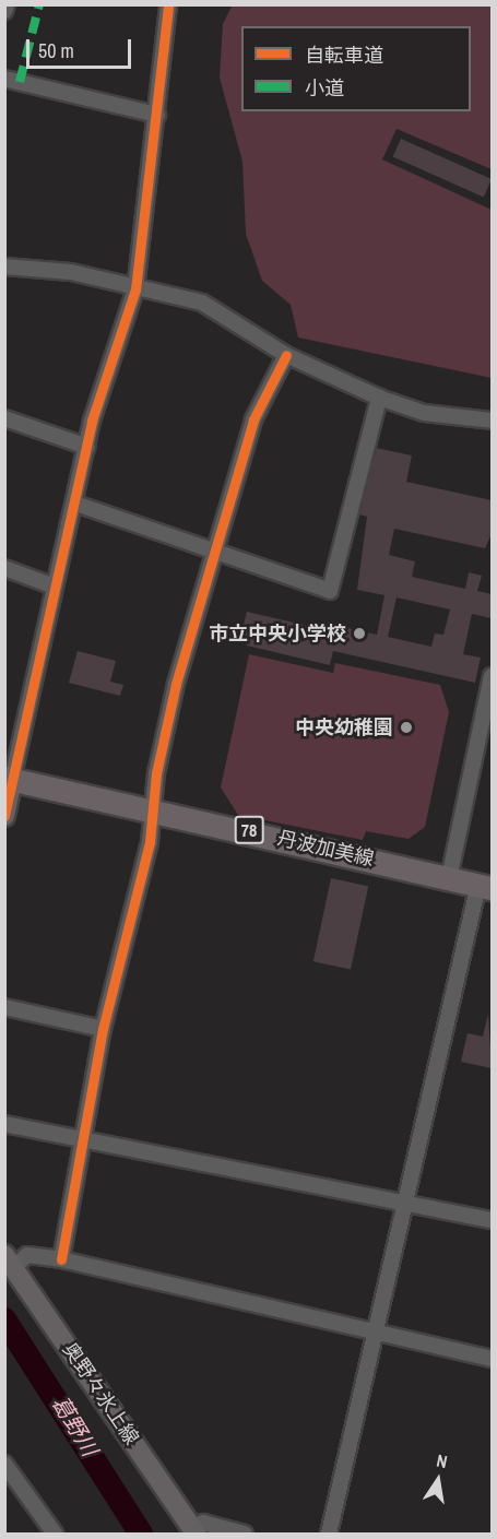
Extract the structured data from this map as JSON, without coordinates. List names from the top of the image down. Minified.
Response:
{"streets":{"main road":["78","丹波加美線","奥野々氷上線"]},"water":["葛野川"],"places":["市立中央小学校","中央幼稚園"],"legend":["自転車道","小道"],"scale_bar":"50 m","north":"top"}
